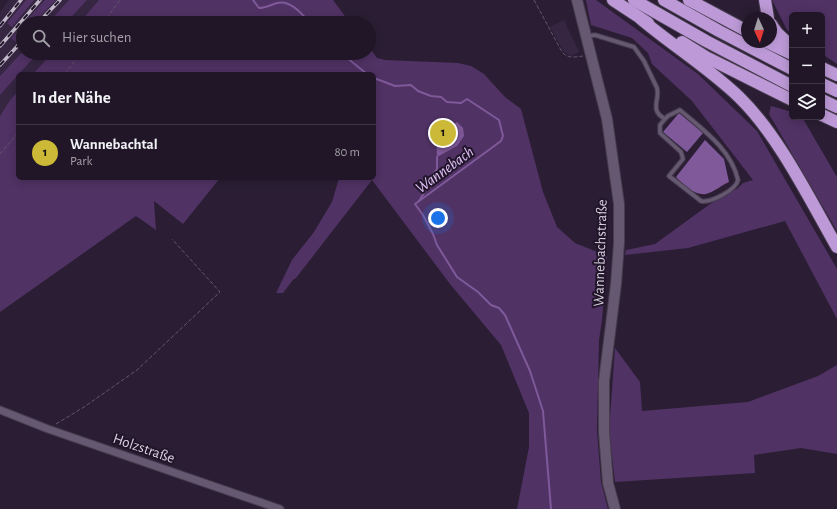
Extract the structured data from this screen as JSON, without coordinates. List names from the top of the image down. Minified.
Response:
{"streets":{"main road":["Wannebachstraße"],"street":["Holzstraße"]},"water":["Wannebach"],"north":"bottom","page":{"map_buttons":["+","−"],"search":"Hier suchen","heading":"In der Nähe","pins":"1","list":[{"mark":"1","name":"Wannebachtal","note":"Park","value":"80 m"}]}}
